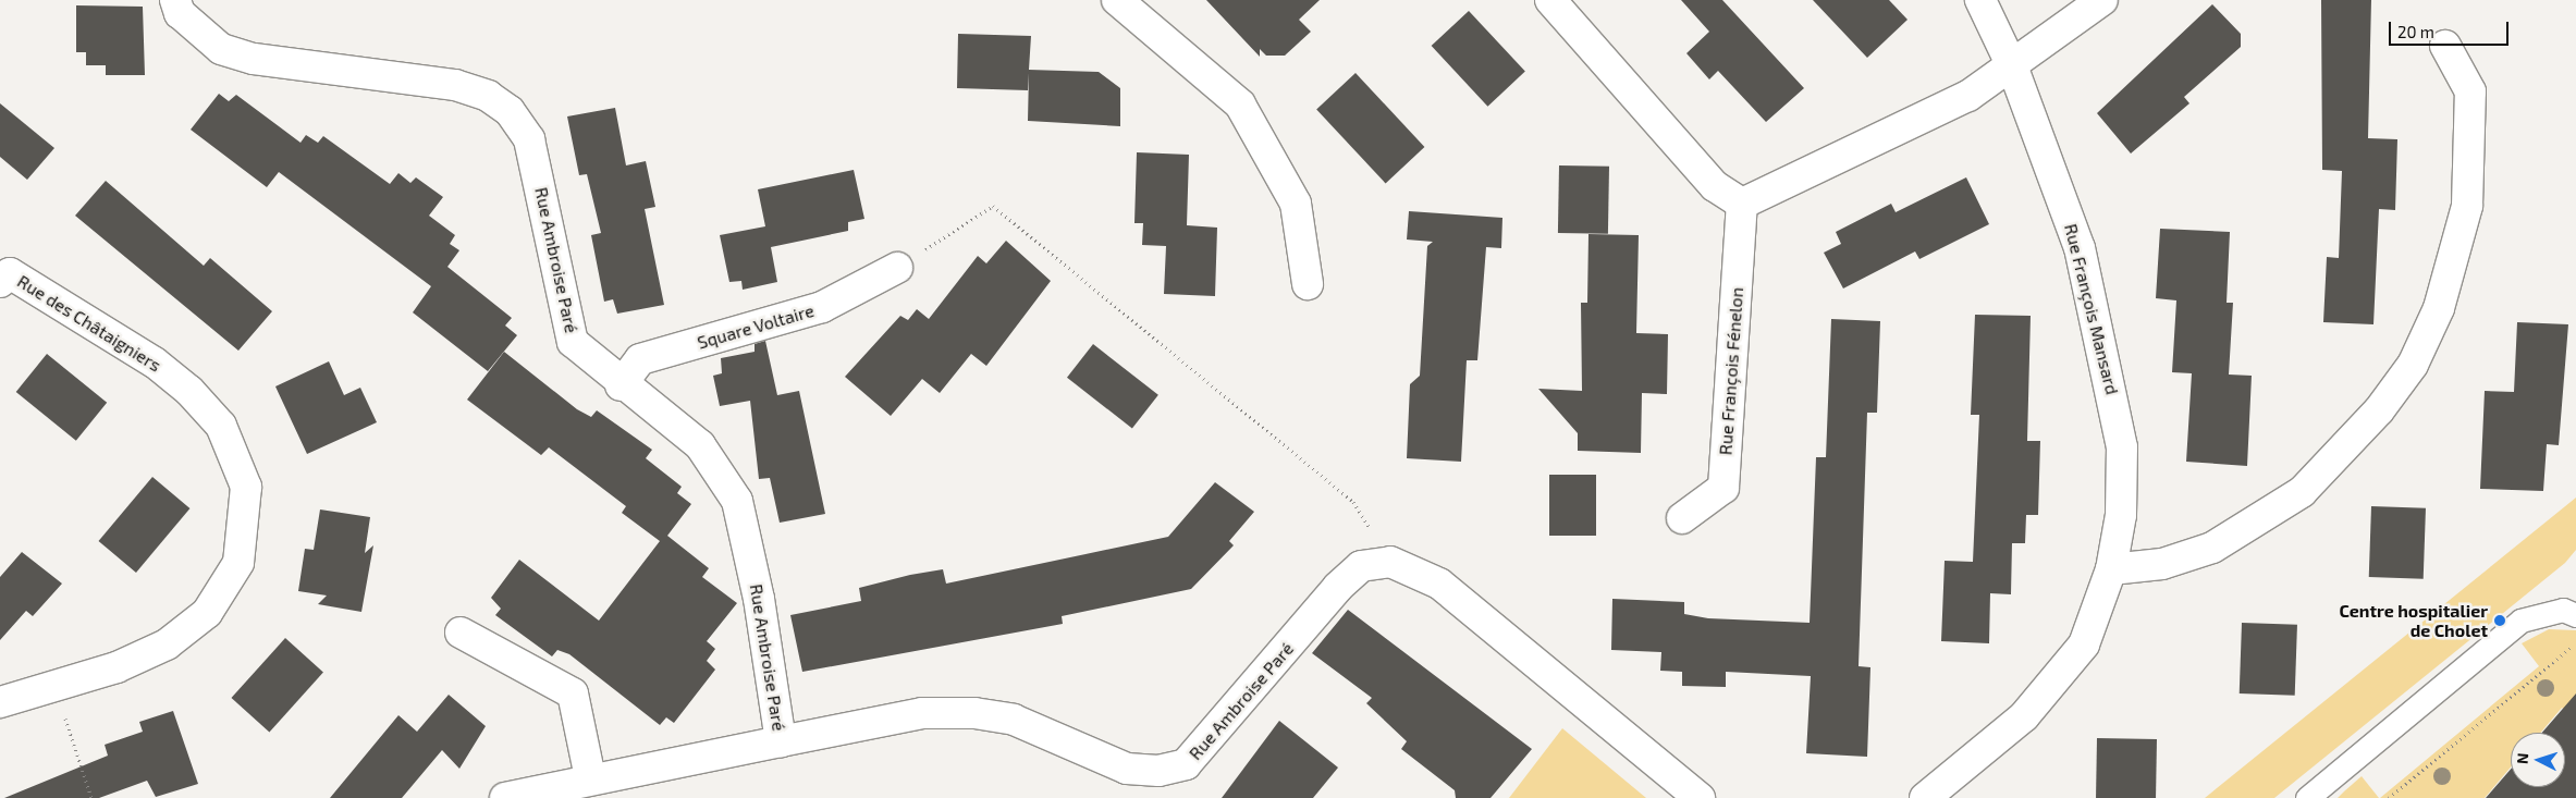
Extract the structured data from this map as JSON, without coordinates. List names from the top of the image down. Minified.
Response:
{"streets":{"street":["Rue Ambroise Paré","Rue François Mansard","Rue des Châtaigniers","Square Voltaire","Rue François Fénelon"]},"crossings":[["Rue Ambroise Paré","Square Voltaire"]],"places":["Centre hospitalier de Cholet"],"scale_bar":"20 m","north":"left"}
